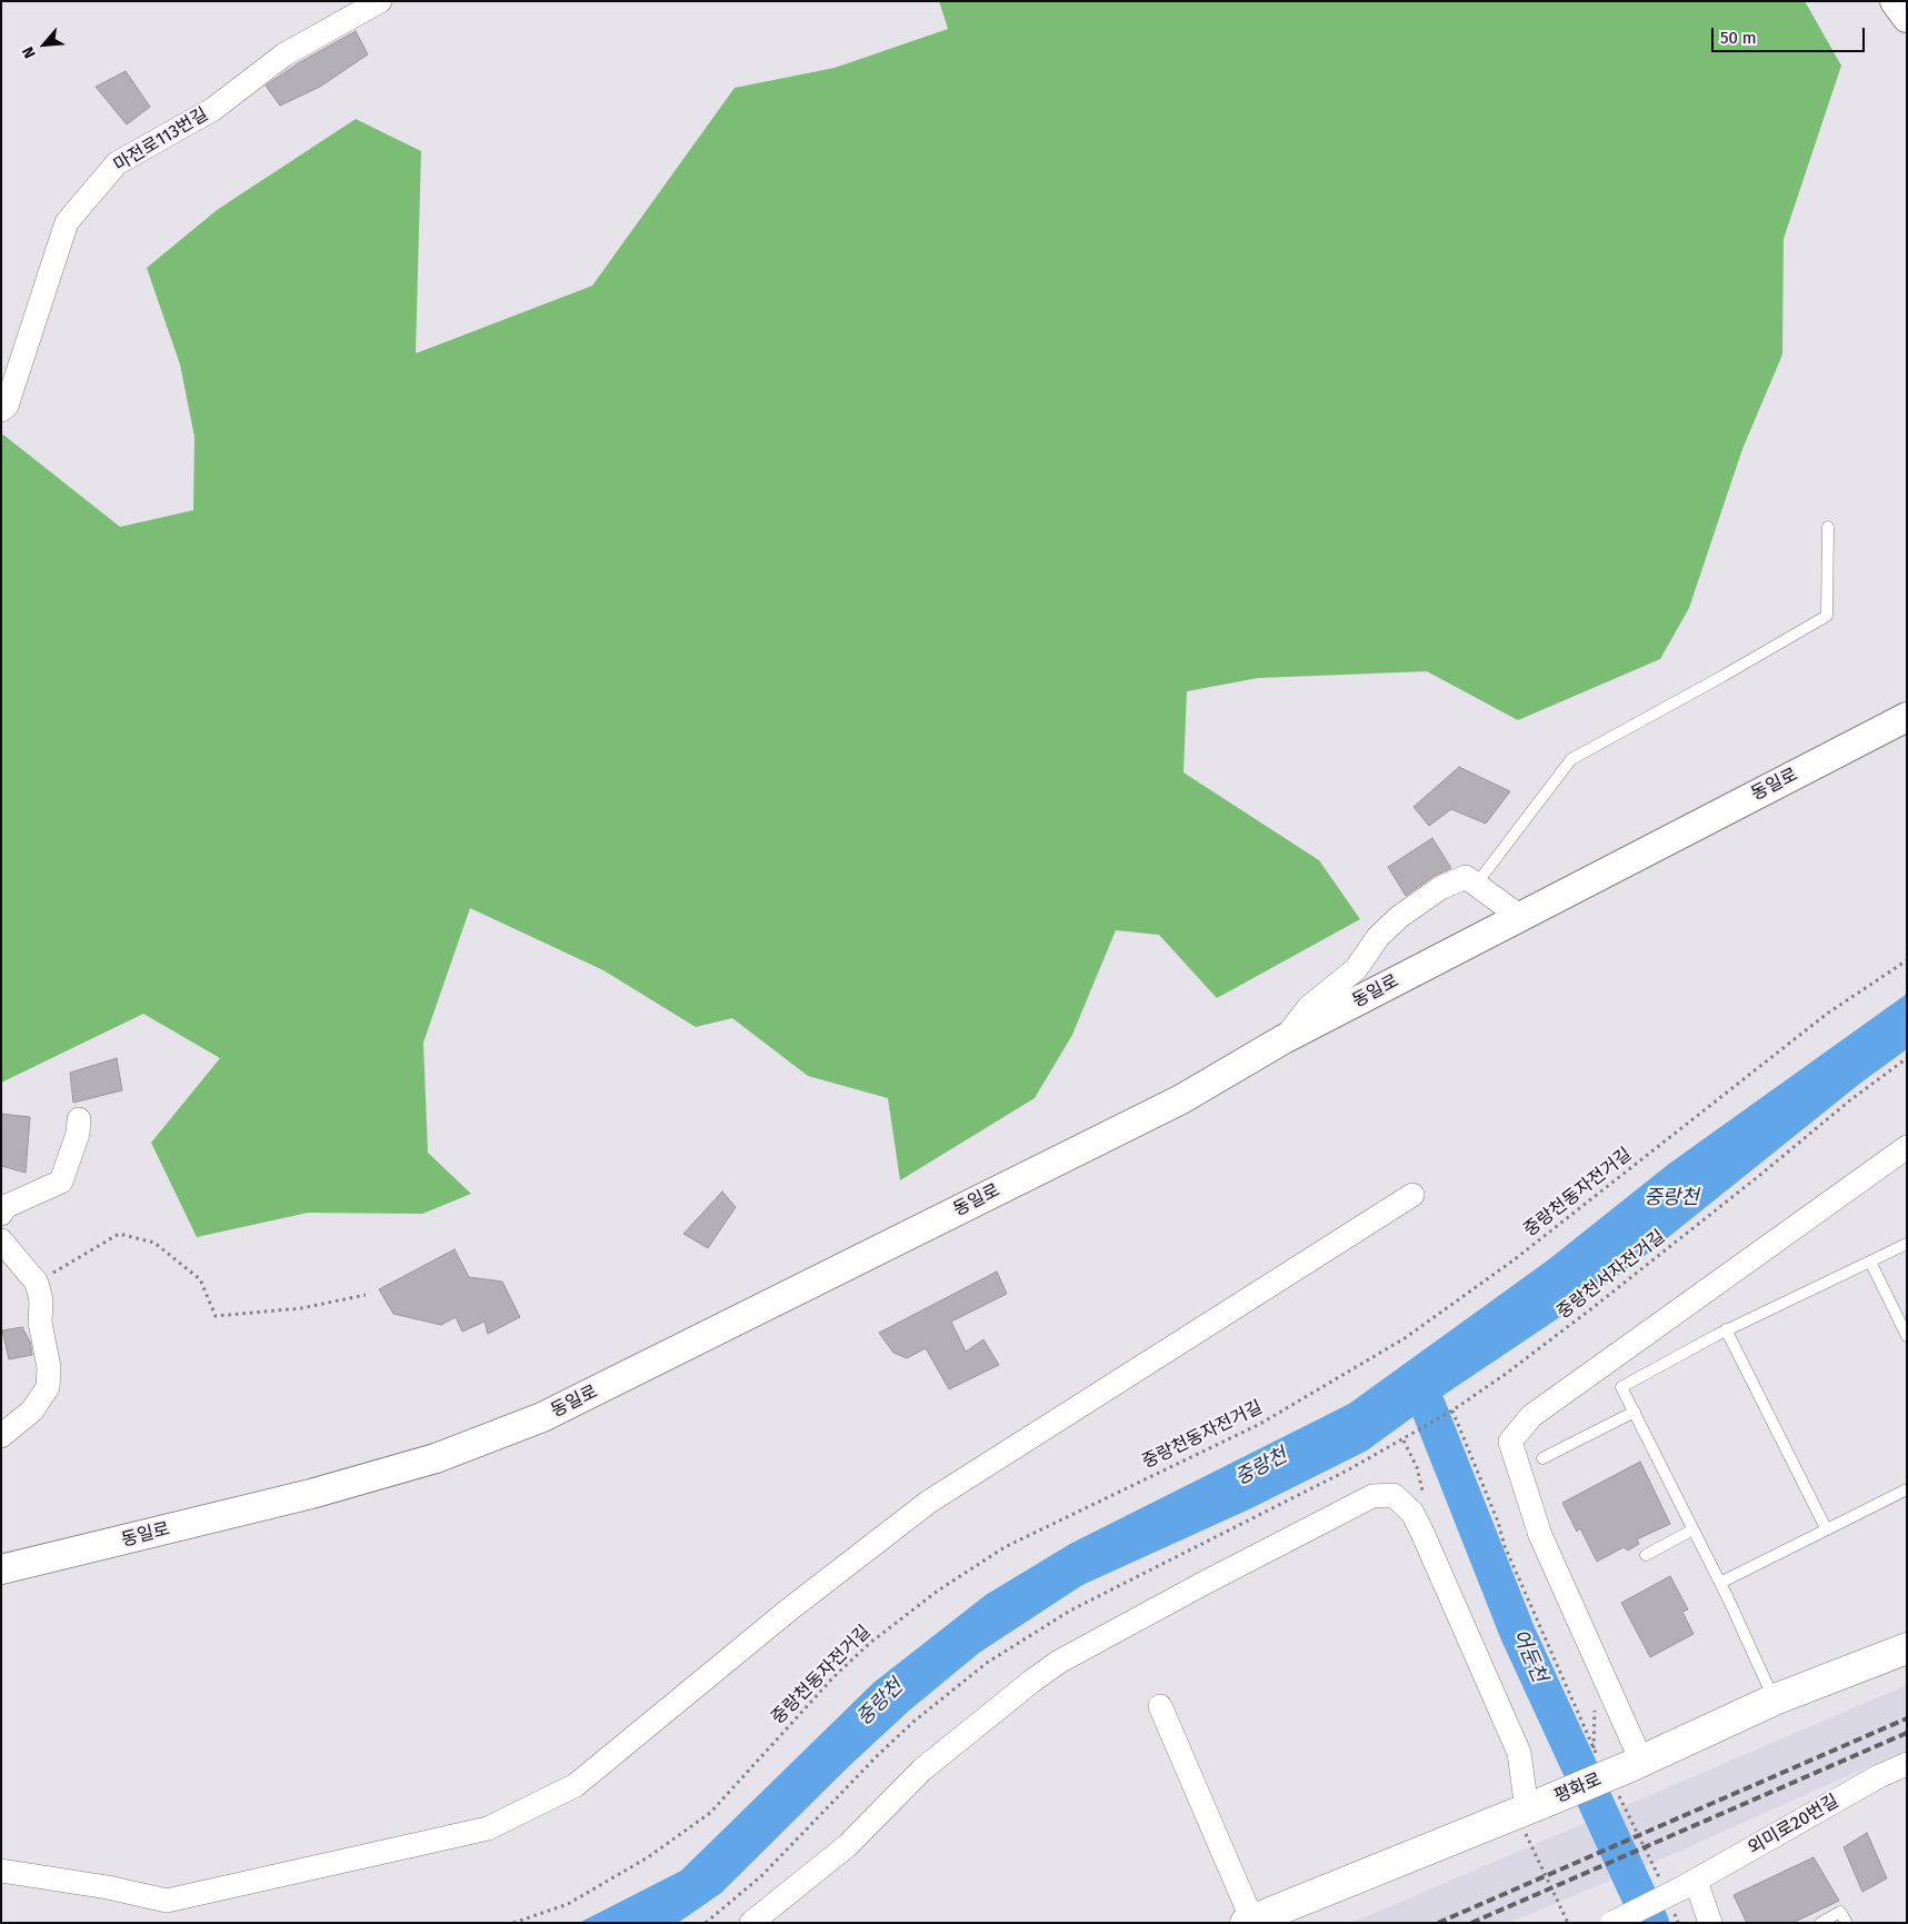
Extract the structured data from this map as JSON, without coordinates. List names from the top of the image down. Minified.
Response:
{"streets":{"main road":["평화로"],"street":["마전로113번길","동일로","외미로20번길"],"path":["중랑천동자전거길","중랑천서자전거길"]},"water":["중랑천","어둔천"],"scale_bar":"50 m","north":"bottom left"}
